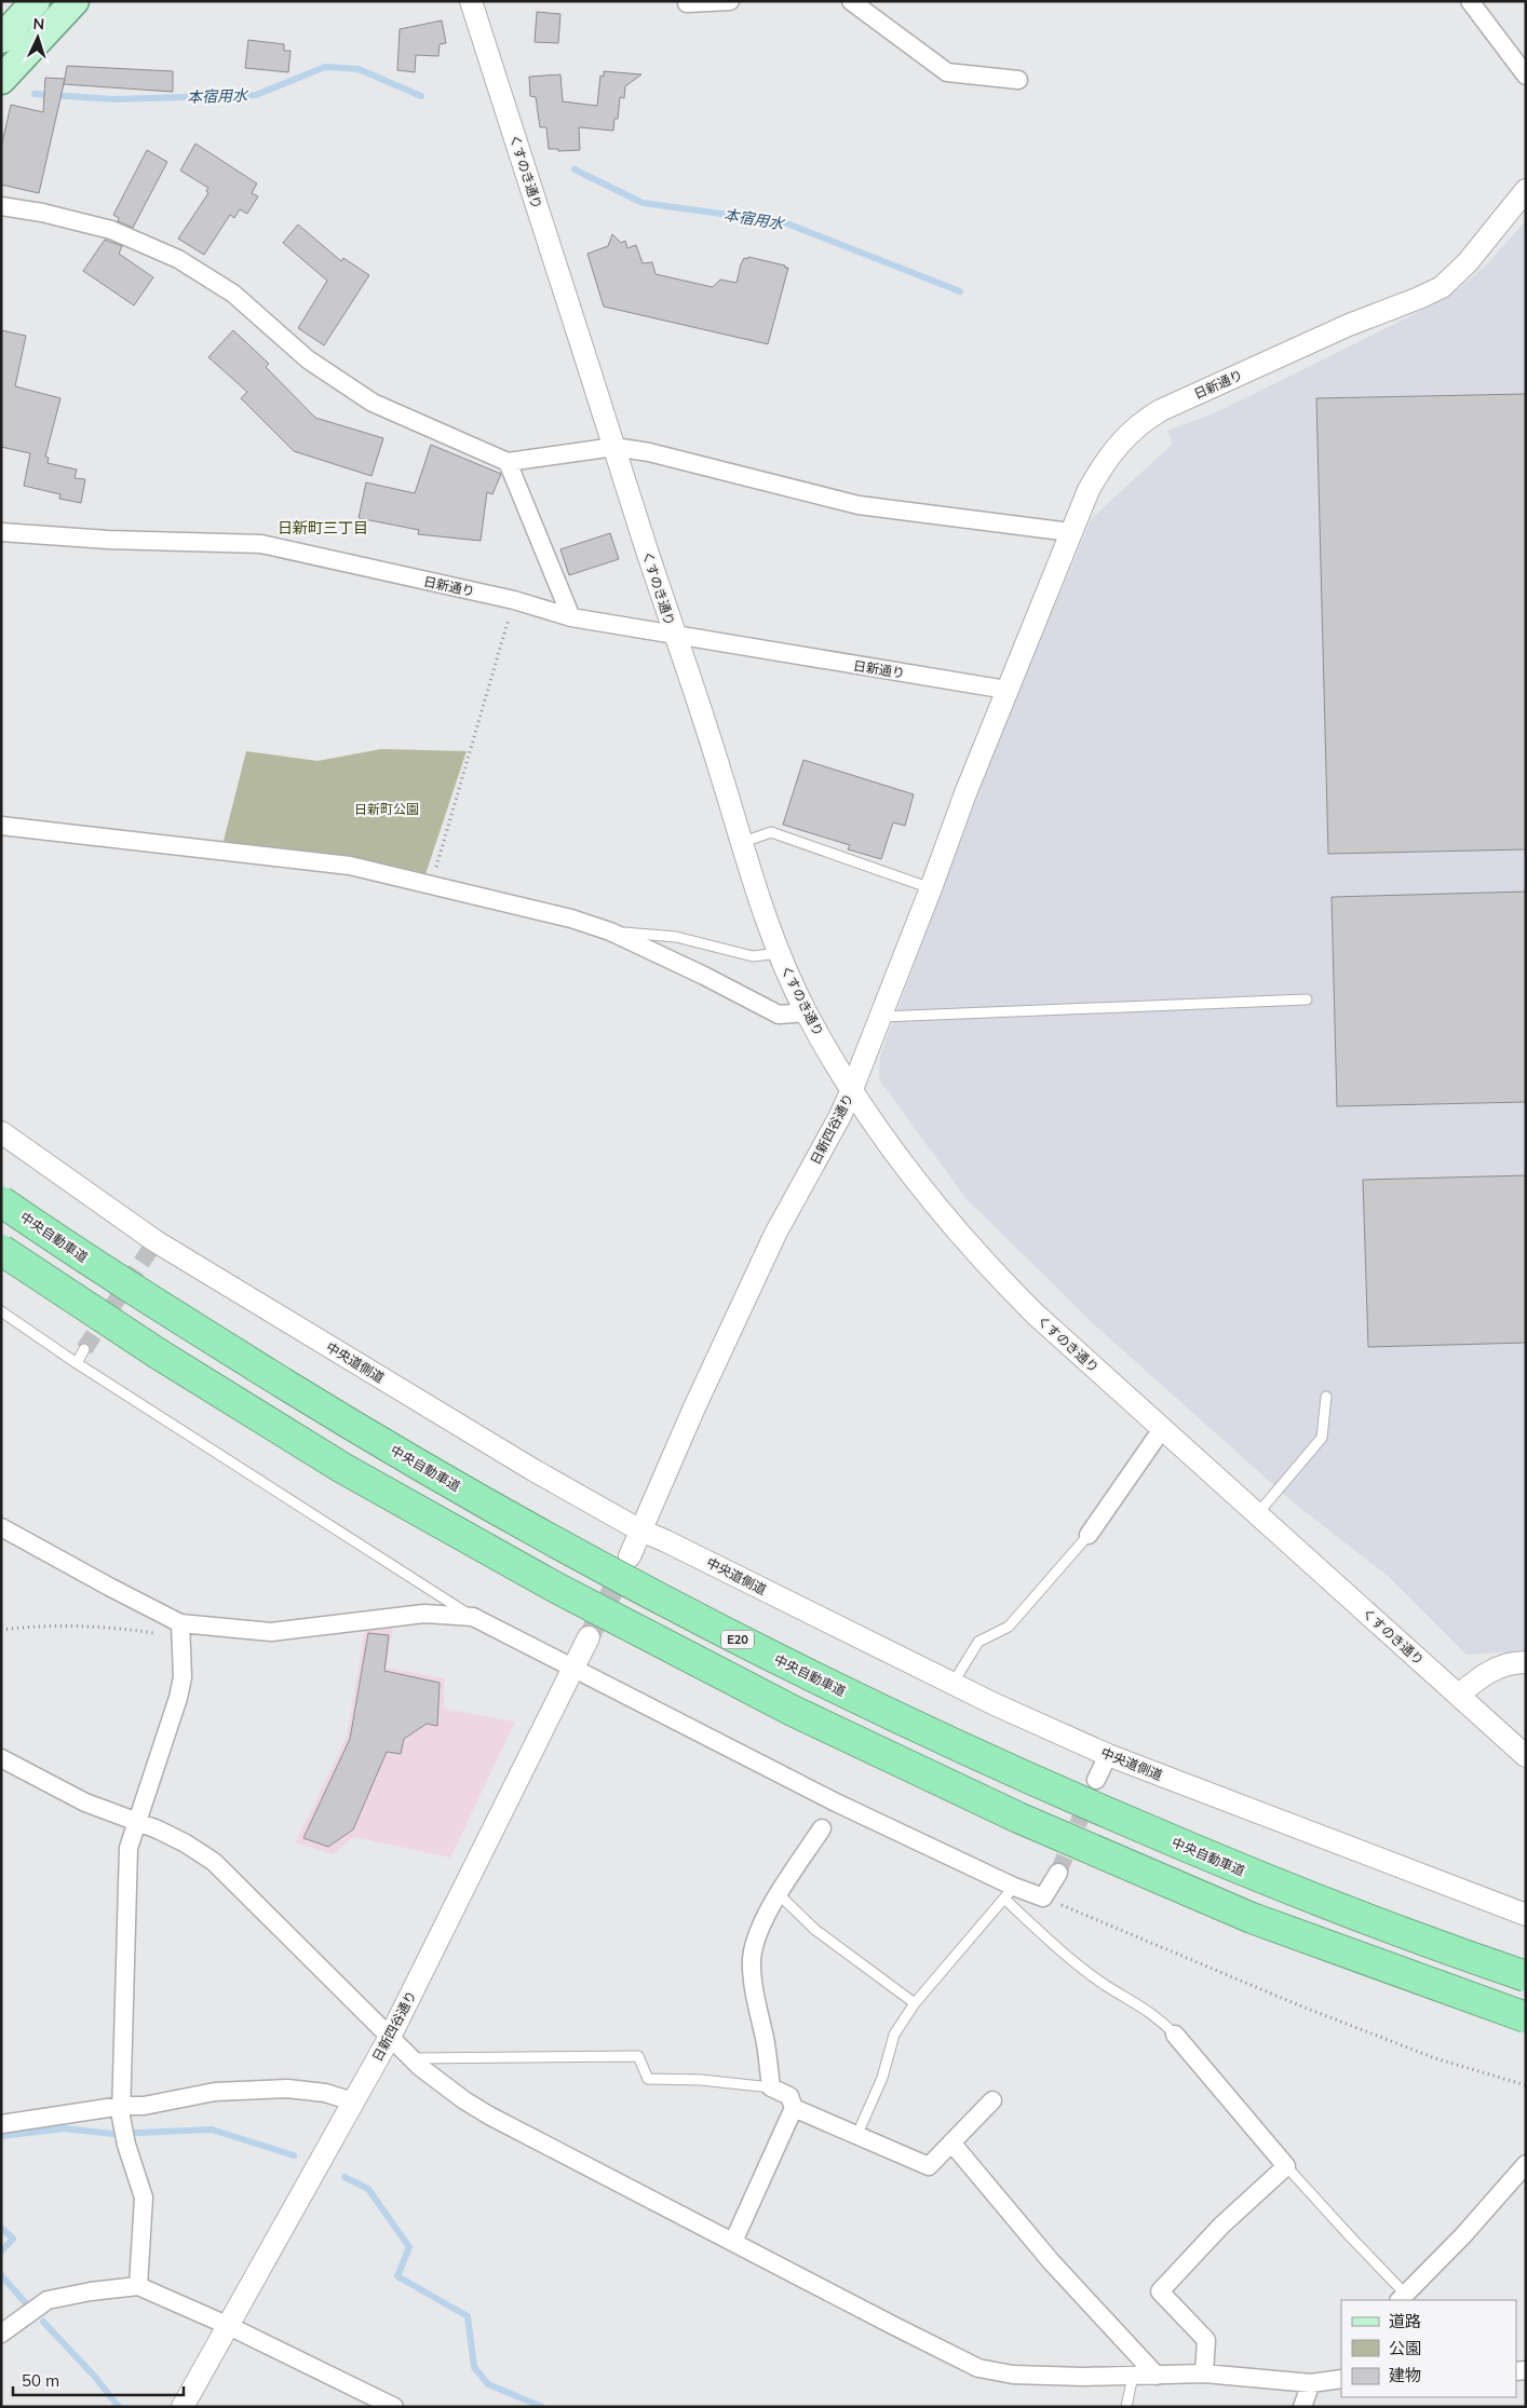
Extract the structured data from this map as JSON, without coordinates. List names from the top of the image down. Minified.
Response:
{"streets":{"highway":["中央自動車道","E20"],"street":["くすのき通り","日新通り","日新四谷通り","中央道側道"]},"crossings":[["くすのき通り","日新通り"],["くすのき通り","日新四谷通り"],["日新通り","日新四谷通り"],["日新四谷通り","中央道側道"]],"districts":["日新町三丁目"],"water":["本宿用水"],"parks":["日新町公園"],"legend":["道路","公園","建物"],"scale_bar":"50 m","north":"top"}
